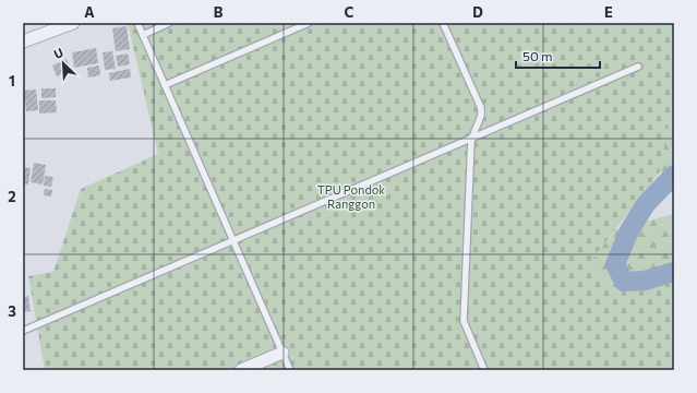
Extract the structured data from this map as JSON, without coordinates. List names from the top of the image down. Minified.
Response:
{"parks":["TPU Pondok Ranggon"],"scale_bar":"50 m","north":"top left","grid":{"columns":["A","B","C","D","E"],"rows":["1","2","3"]}}
